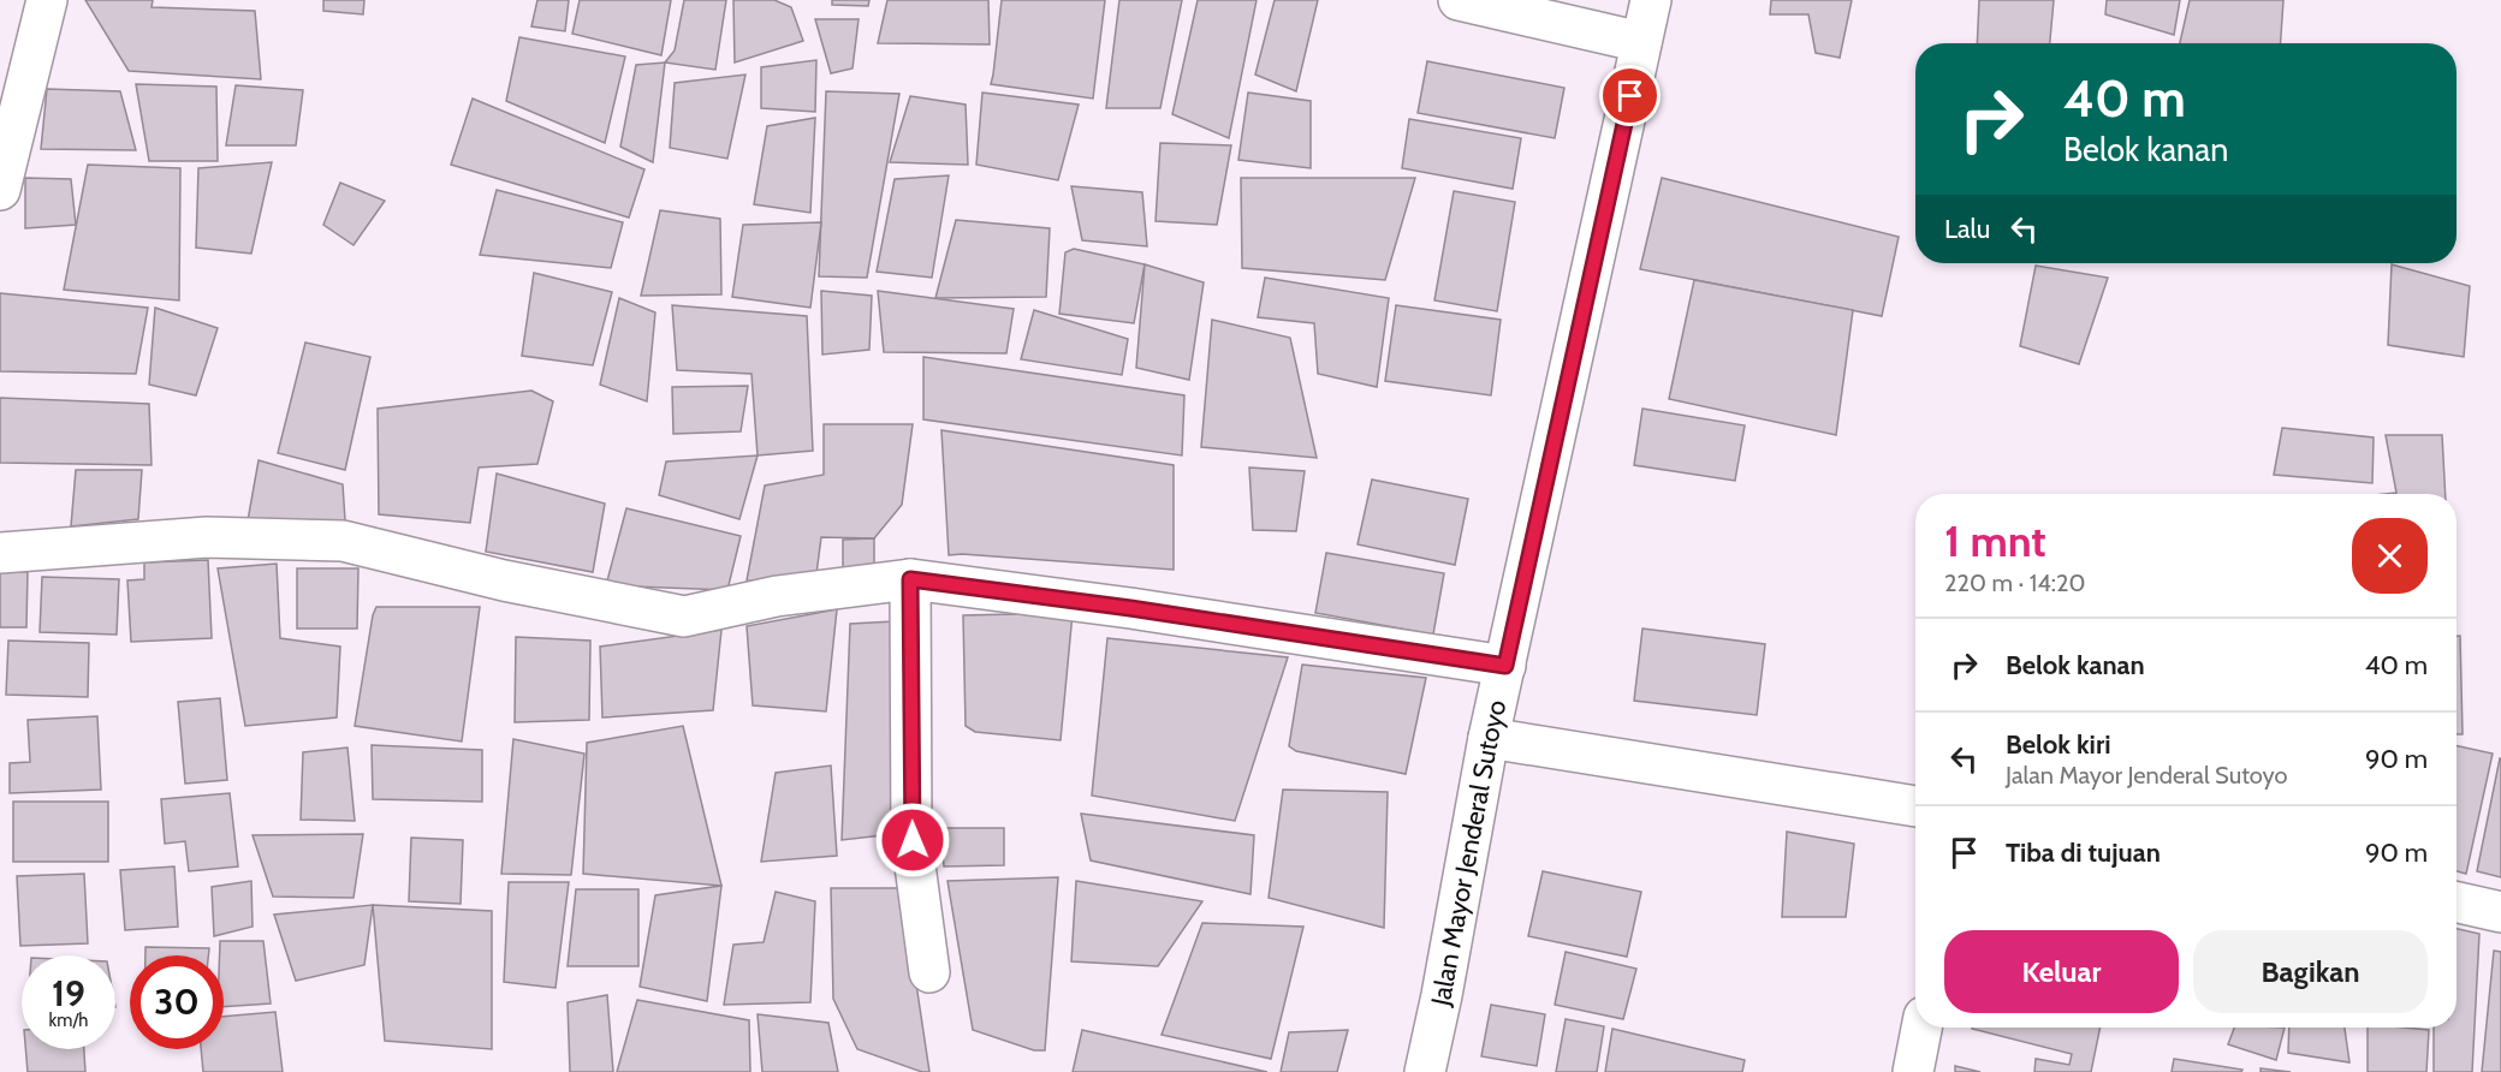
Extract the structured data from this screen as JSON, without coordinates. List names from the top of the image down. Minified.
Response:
{"streets":{"street":["Jalan Mayor Jenderal Sutoyo"]},"page":{"turn":["40 m","Belok kanan"],"then":"Lalu","heading":["1 mnt","220 m · 14:20"],"list":[{"name":"Belok kanan","value":"40 m"},{"name":"Belok kiri","note":"Jalan Mayor Jenderal Sutoyo","value":"90 m"},{"name":"Tiba di tujuan","value":"90 m"}],"buttons":["Keluar","Bagikan"],"speed":"19 km/h","limit":"30"}}
